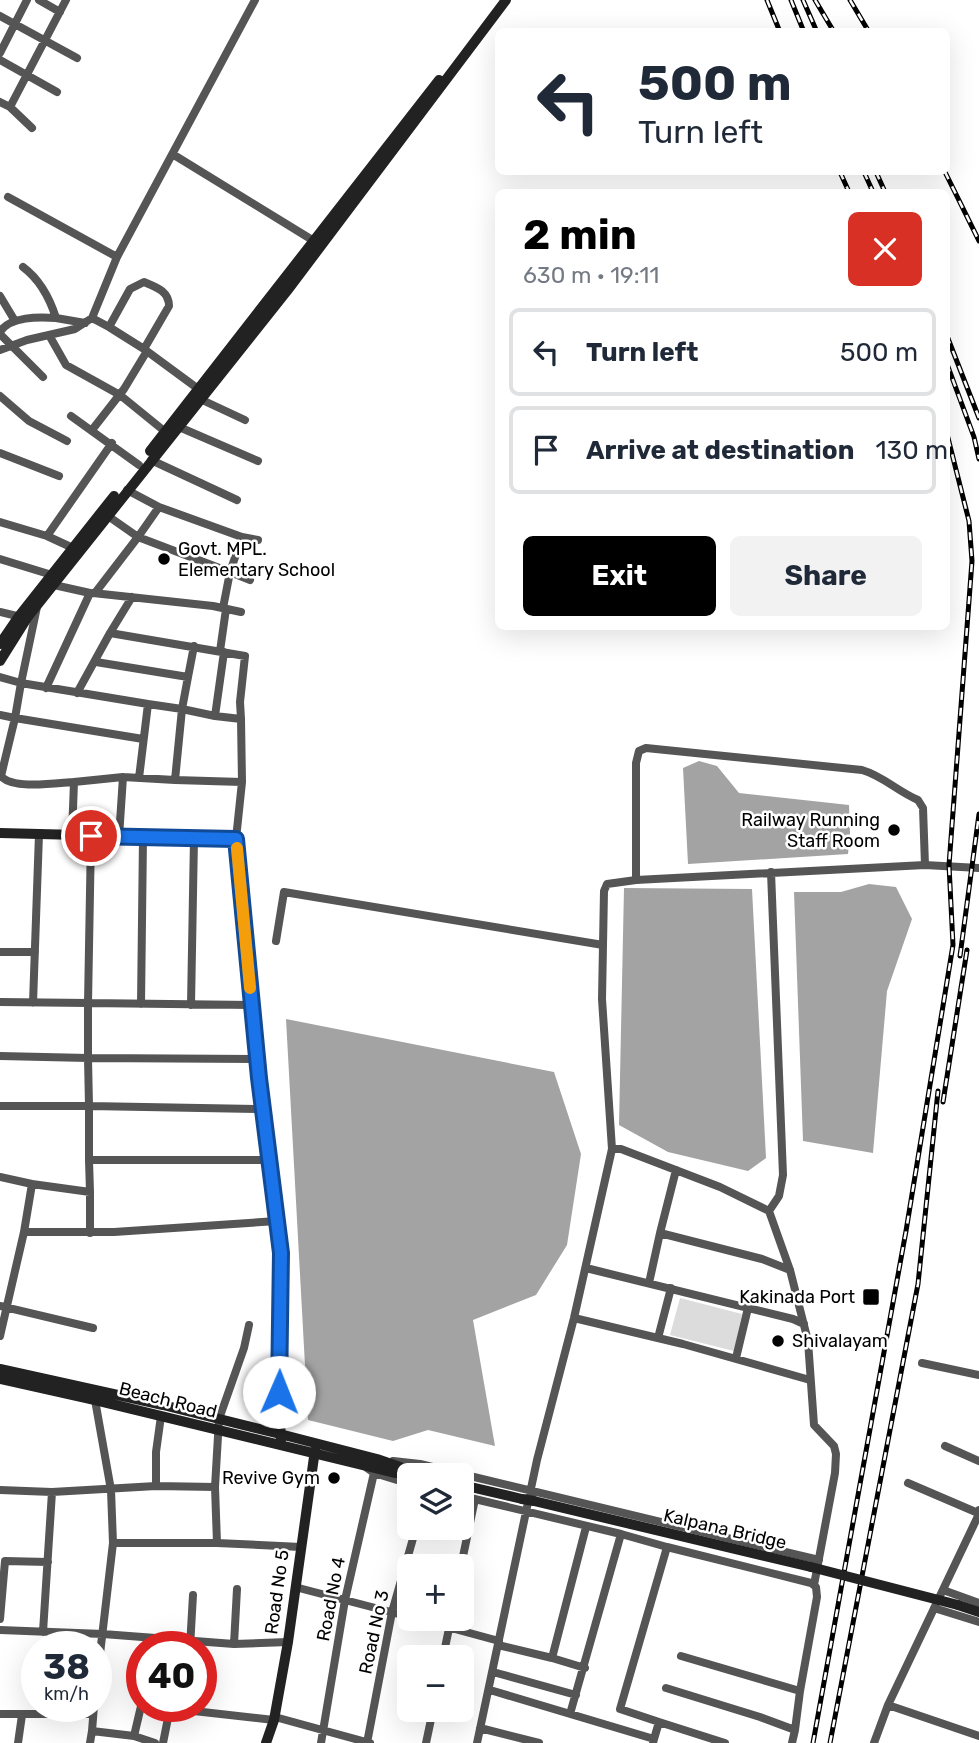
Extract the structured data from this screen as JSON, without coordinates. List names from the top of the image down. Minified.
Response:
{"streets":{"street":["Beach Road","Kalpana Bridge","Road No 5","Road No 4","Road No 3"]},"crossings":[["Beach Road","Road No 5"],["Beach Road","Road No 4"]],"places":{"other":["Govt. MPL. Elementary School","Railway Running Staff Room","Shivalayam","Revive Gym"],"transit":["Kakinada Port"]},"page":{"turn":["500 m","Turn left"],"heading":["2 min","630 m · 19:11"],"list":[{"name":"Turn left","value":"500 m"},{"name":"Arrive at destination","value":"130 m"}],"buttons":["Exit","Share"],"map_buttons":["+","−"],"speed":"38 km/h","limit":"40"}}
